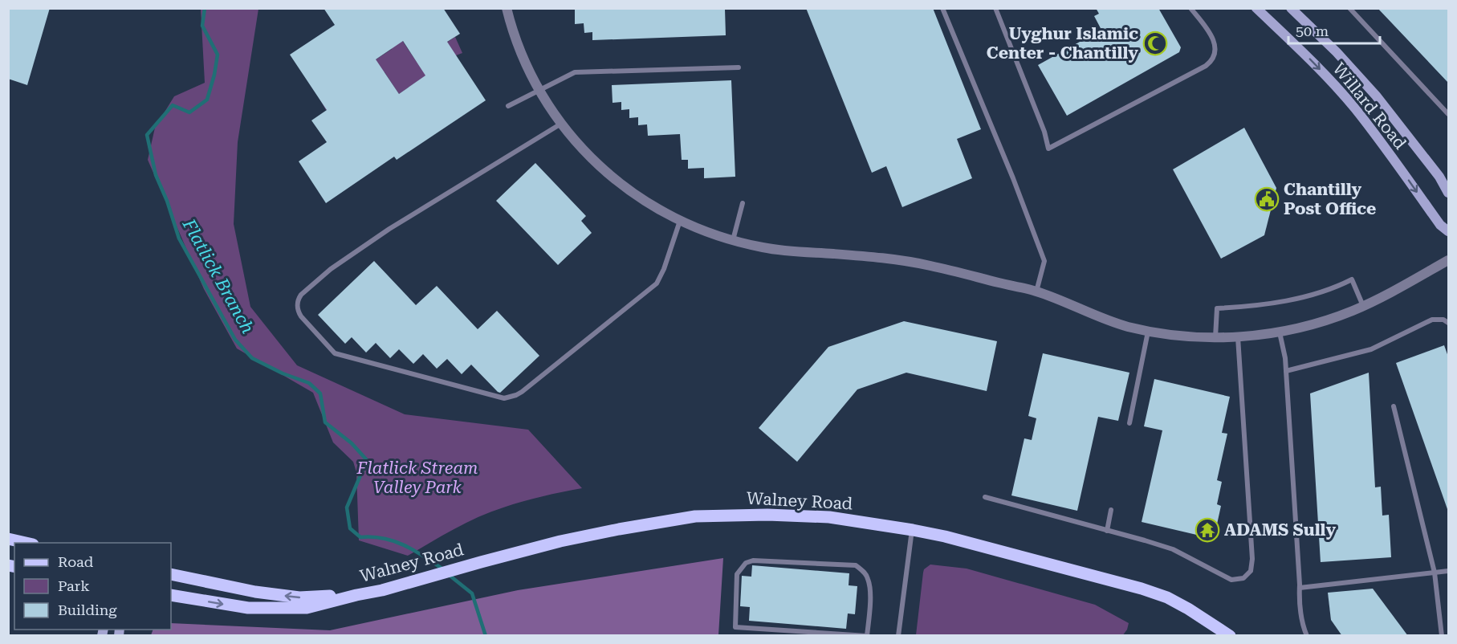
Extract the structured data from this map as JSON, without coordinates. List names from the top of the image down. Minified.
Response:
{"streets":{"main road":["Willard Road","Walney Road"]},"water":["Flatlick Branch"],"parks":["Flatlick Stream Valley Park"],"places":{"mosque":["Uyghur Islamic Center - Chantilly"],"public building":["Chantilly Post Office"],"temple":["ADAMS Sully"]},"legend":["Road","Park","Building"],"scale_bar":"50 m"}
